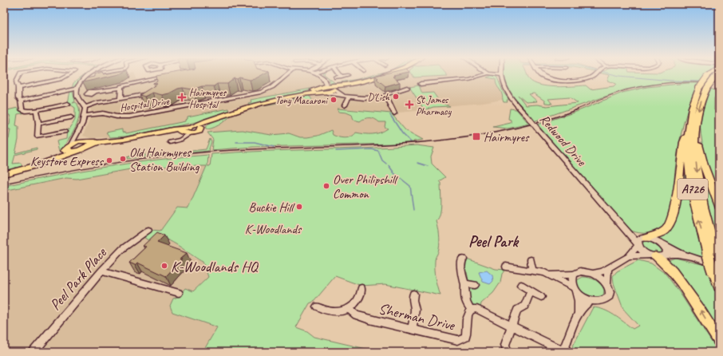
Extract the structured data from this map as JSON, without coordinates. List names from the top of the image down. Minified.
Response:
{"streets":{"highway":["A726"],"street":["Hospital Drive","Redwood Drive","Peel Park Place","Sherman Drive"]},"crossings":[["Redwood Drive","A726"]],"districts":["Peel Park"],"parks":["K-Woodlands"],"places":{"other":["D'Lish","Tony Macaroni","Old Hairmyres Station Building","Keystore Express","Over Philipshill Common","Buckie Hill","K-Woodlands HQ"],"health":["Hairmyres Hospital","St James Pharmacy"],"transit":["Hairmyres"]}}
